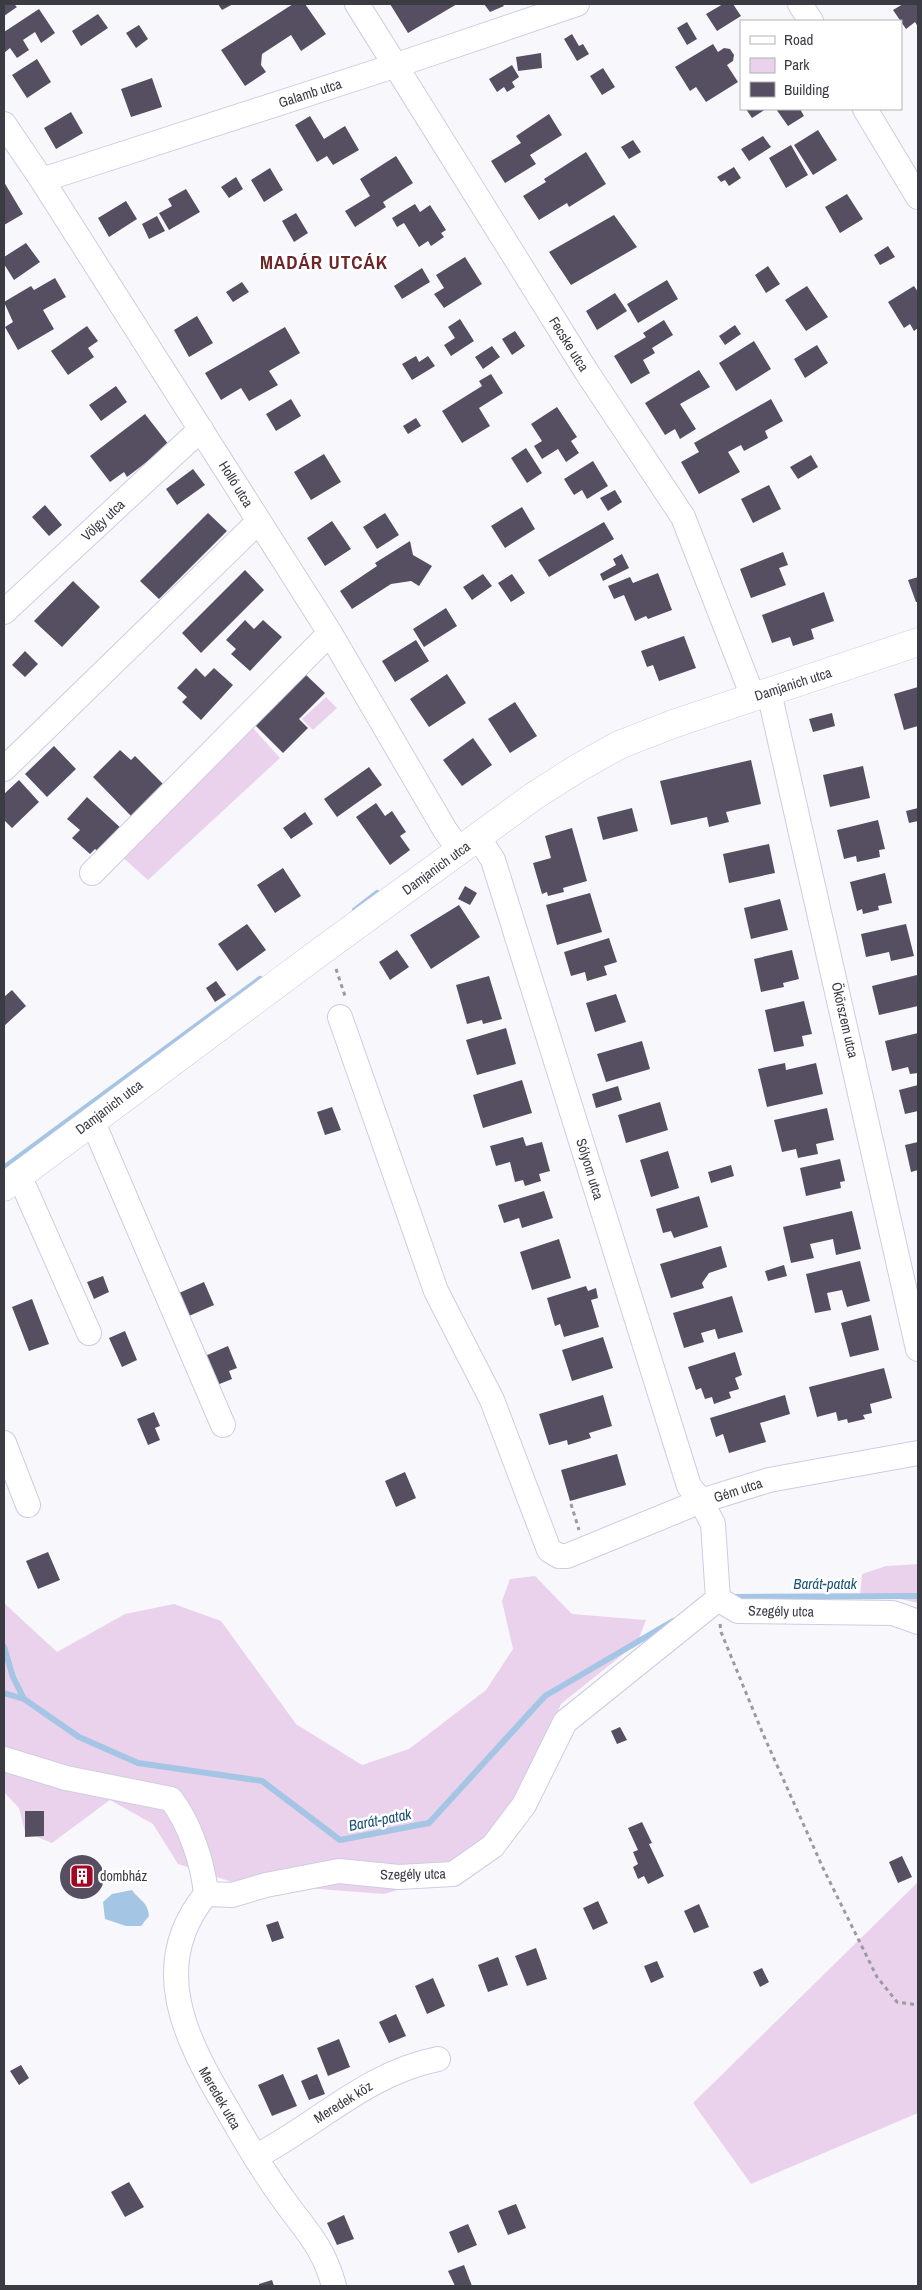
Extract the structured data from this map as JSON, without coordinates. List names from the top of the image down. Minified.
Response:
{"streets":{"main road":["Damjanich utca"],"street":["Galamb utca","Fecske utca","Holló utca","Völgy utca","Ökörszem utca","Sólyom utca","Gém utca","Szegély utca","Meredek utca","Meredek köz"]},"crossings":[["Galamb utca","Fecske utca"],["Galamb utca","Holló utca"],["Fecske utca","Damjanich utca"],["Fecske utca","Ökörszem utca"],["Holló utca","Völgy utca"],["Holló utca","Damjanich utca"],["Holló utca","Sólyom utca"],["Damjanich utca","Ökörszem utca"],["Damjanich utca","Sólyom utca"],["Sólyom utca","Gém utca"],["Sólyom utca","Szegély utca"],["Szegély utca","Meredek utca"],["Meredek utca","Meredek köz"]],"districts":["MADÁR UTCÁK"],"water":["Barát-patak"],"places":{"building":["dombház"]},"legend":["Road","Park","Building"]}
